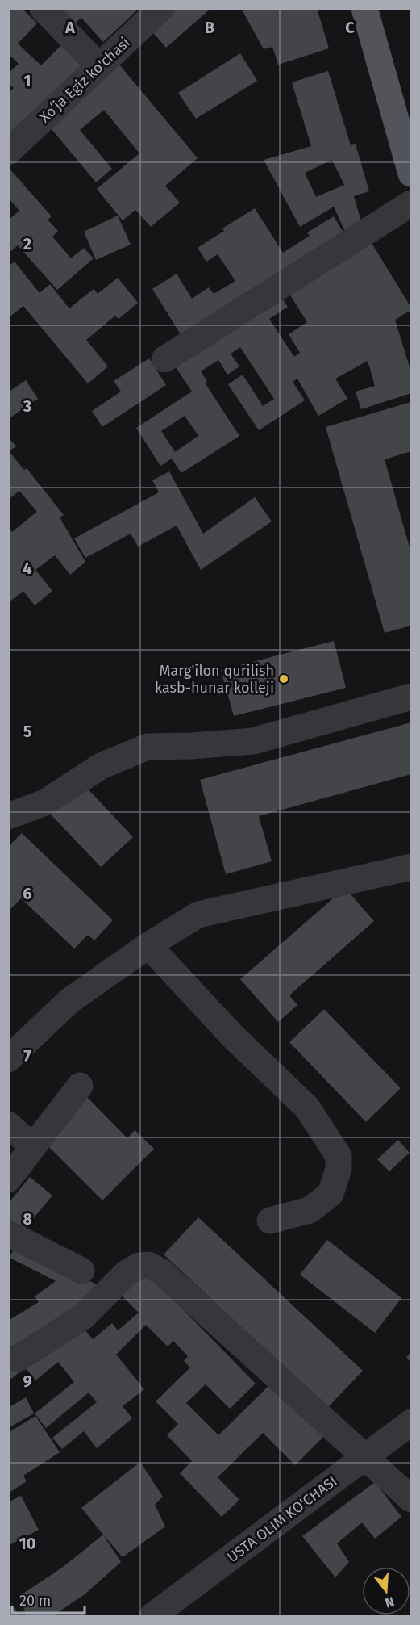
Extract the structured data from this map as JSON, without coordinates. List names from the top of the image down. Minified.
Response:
{"streets":{"street":["Xoʻja Egiz ko'chasi","USTA OLIM KO'CHASI"]},"places":["Marg'ilon qurilish kasb-hunar kolleji"],"scale_bar":"20 m","north":"bottom","grid":{"columns":["A","B","C"],"rows":["1","2","3","4","5","6","7","8","9","10"]}}
